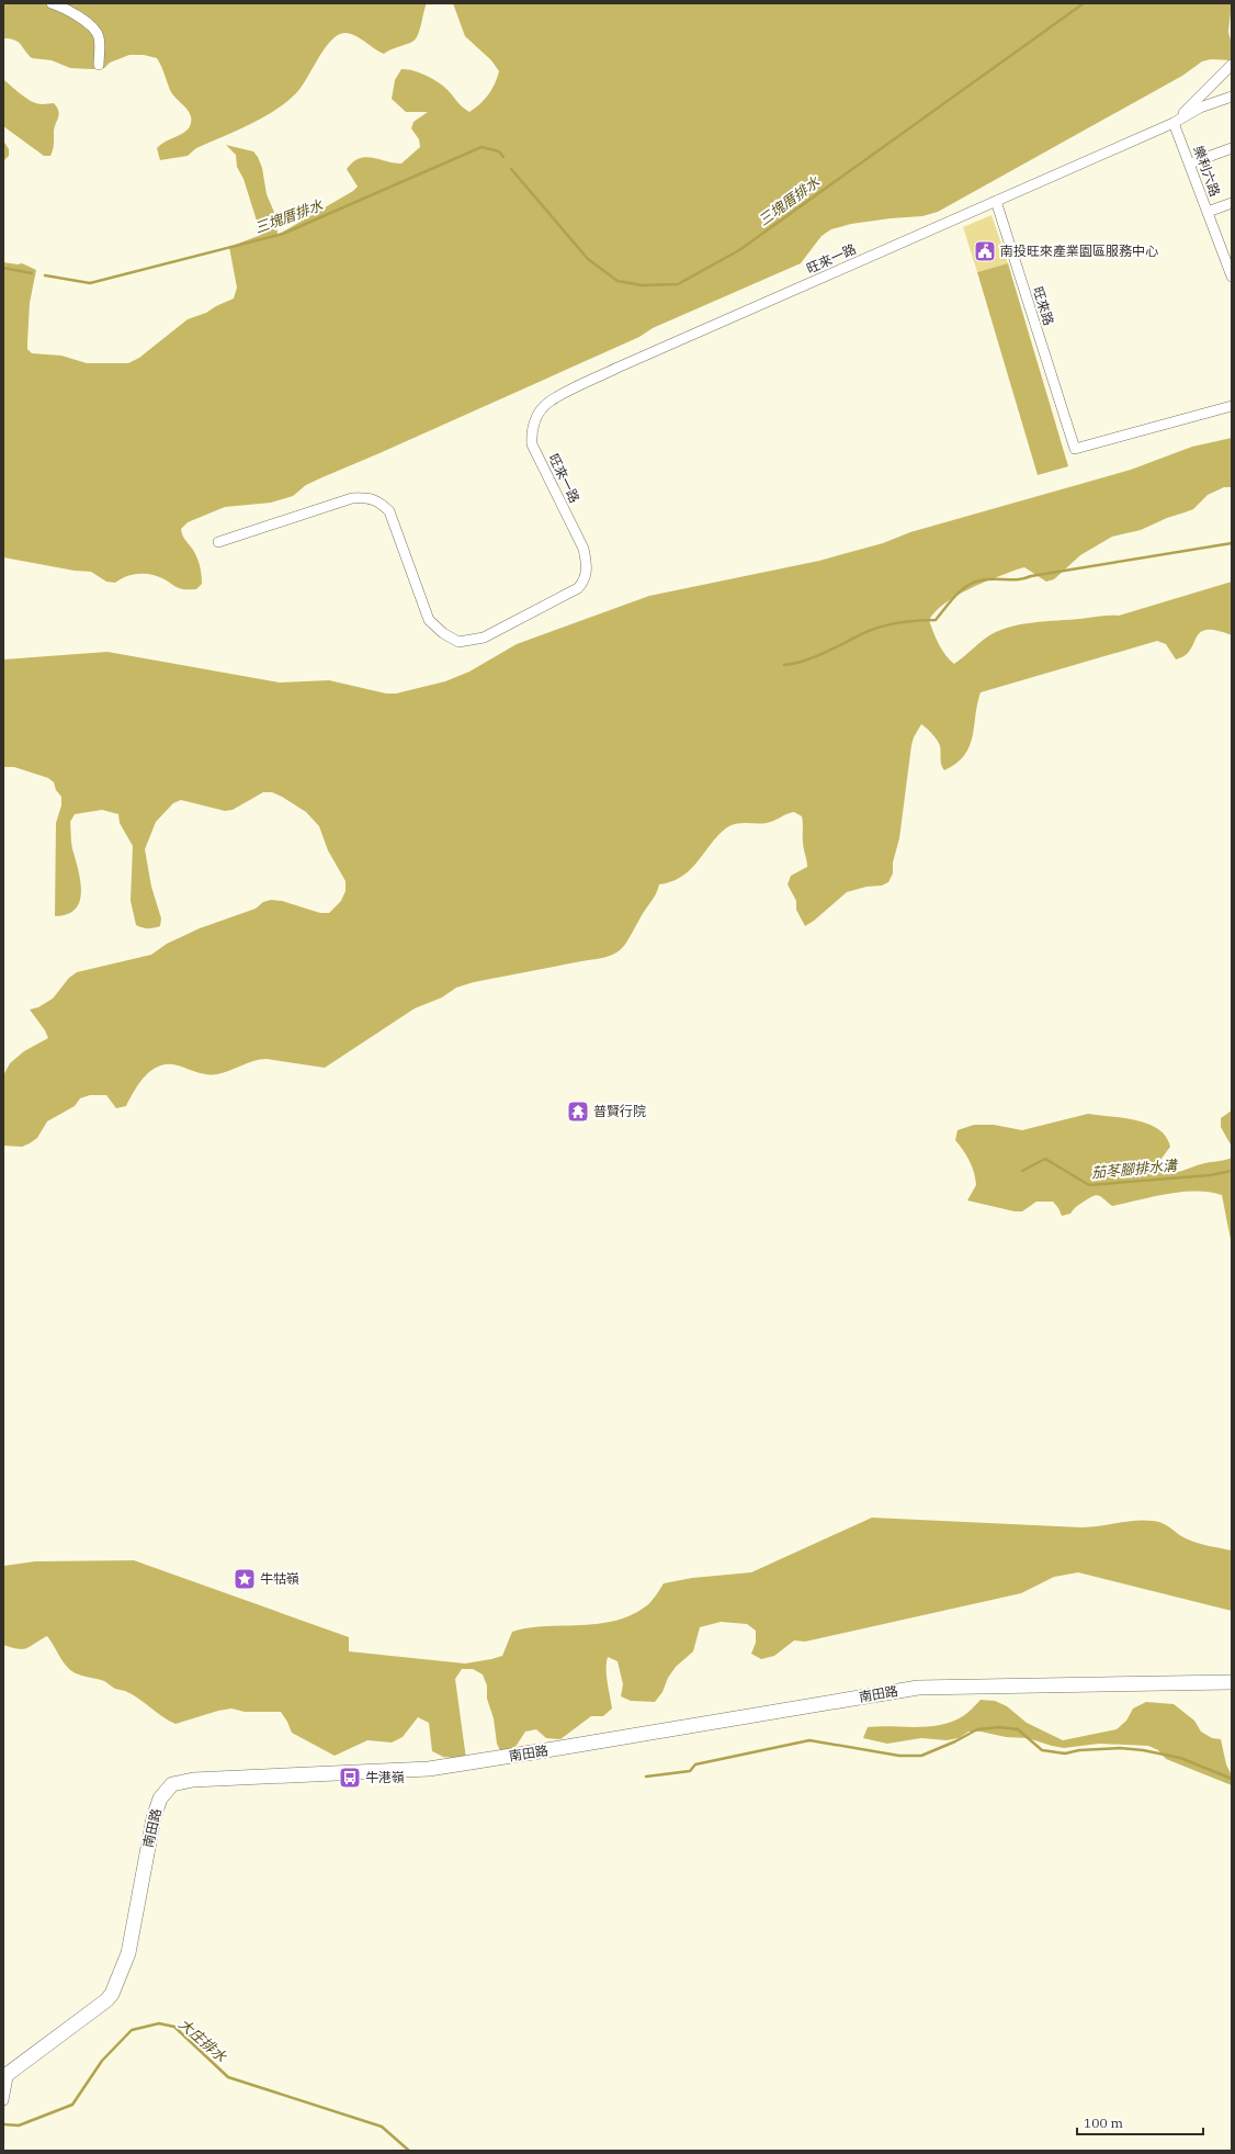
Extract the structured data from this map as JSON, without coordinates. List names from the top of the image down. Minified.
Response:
{"streets":{"main road":["南田路"],"street":["樂利六路","旺來一路","旺來路"]},"crossings":[["旺來一路","旺來路"]],"water":["三塊厝排水","茄苳腳排水溝","大庄排水"],"places":{"public building":["南投旺來產業園區服務中心"],"temple":["普賢行院"],"place":["牛牯嶺"],"bus stop":["牛港嶺"]},"scale_bar":"100 m"}
